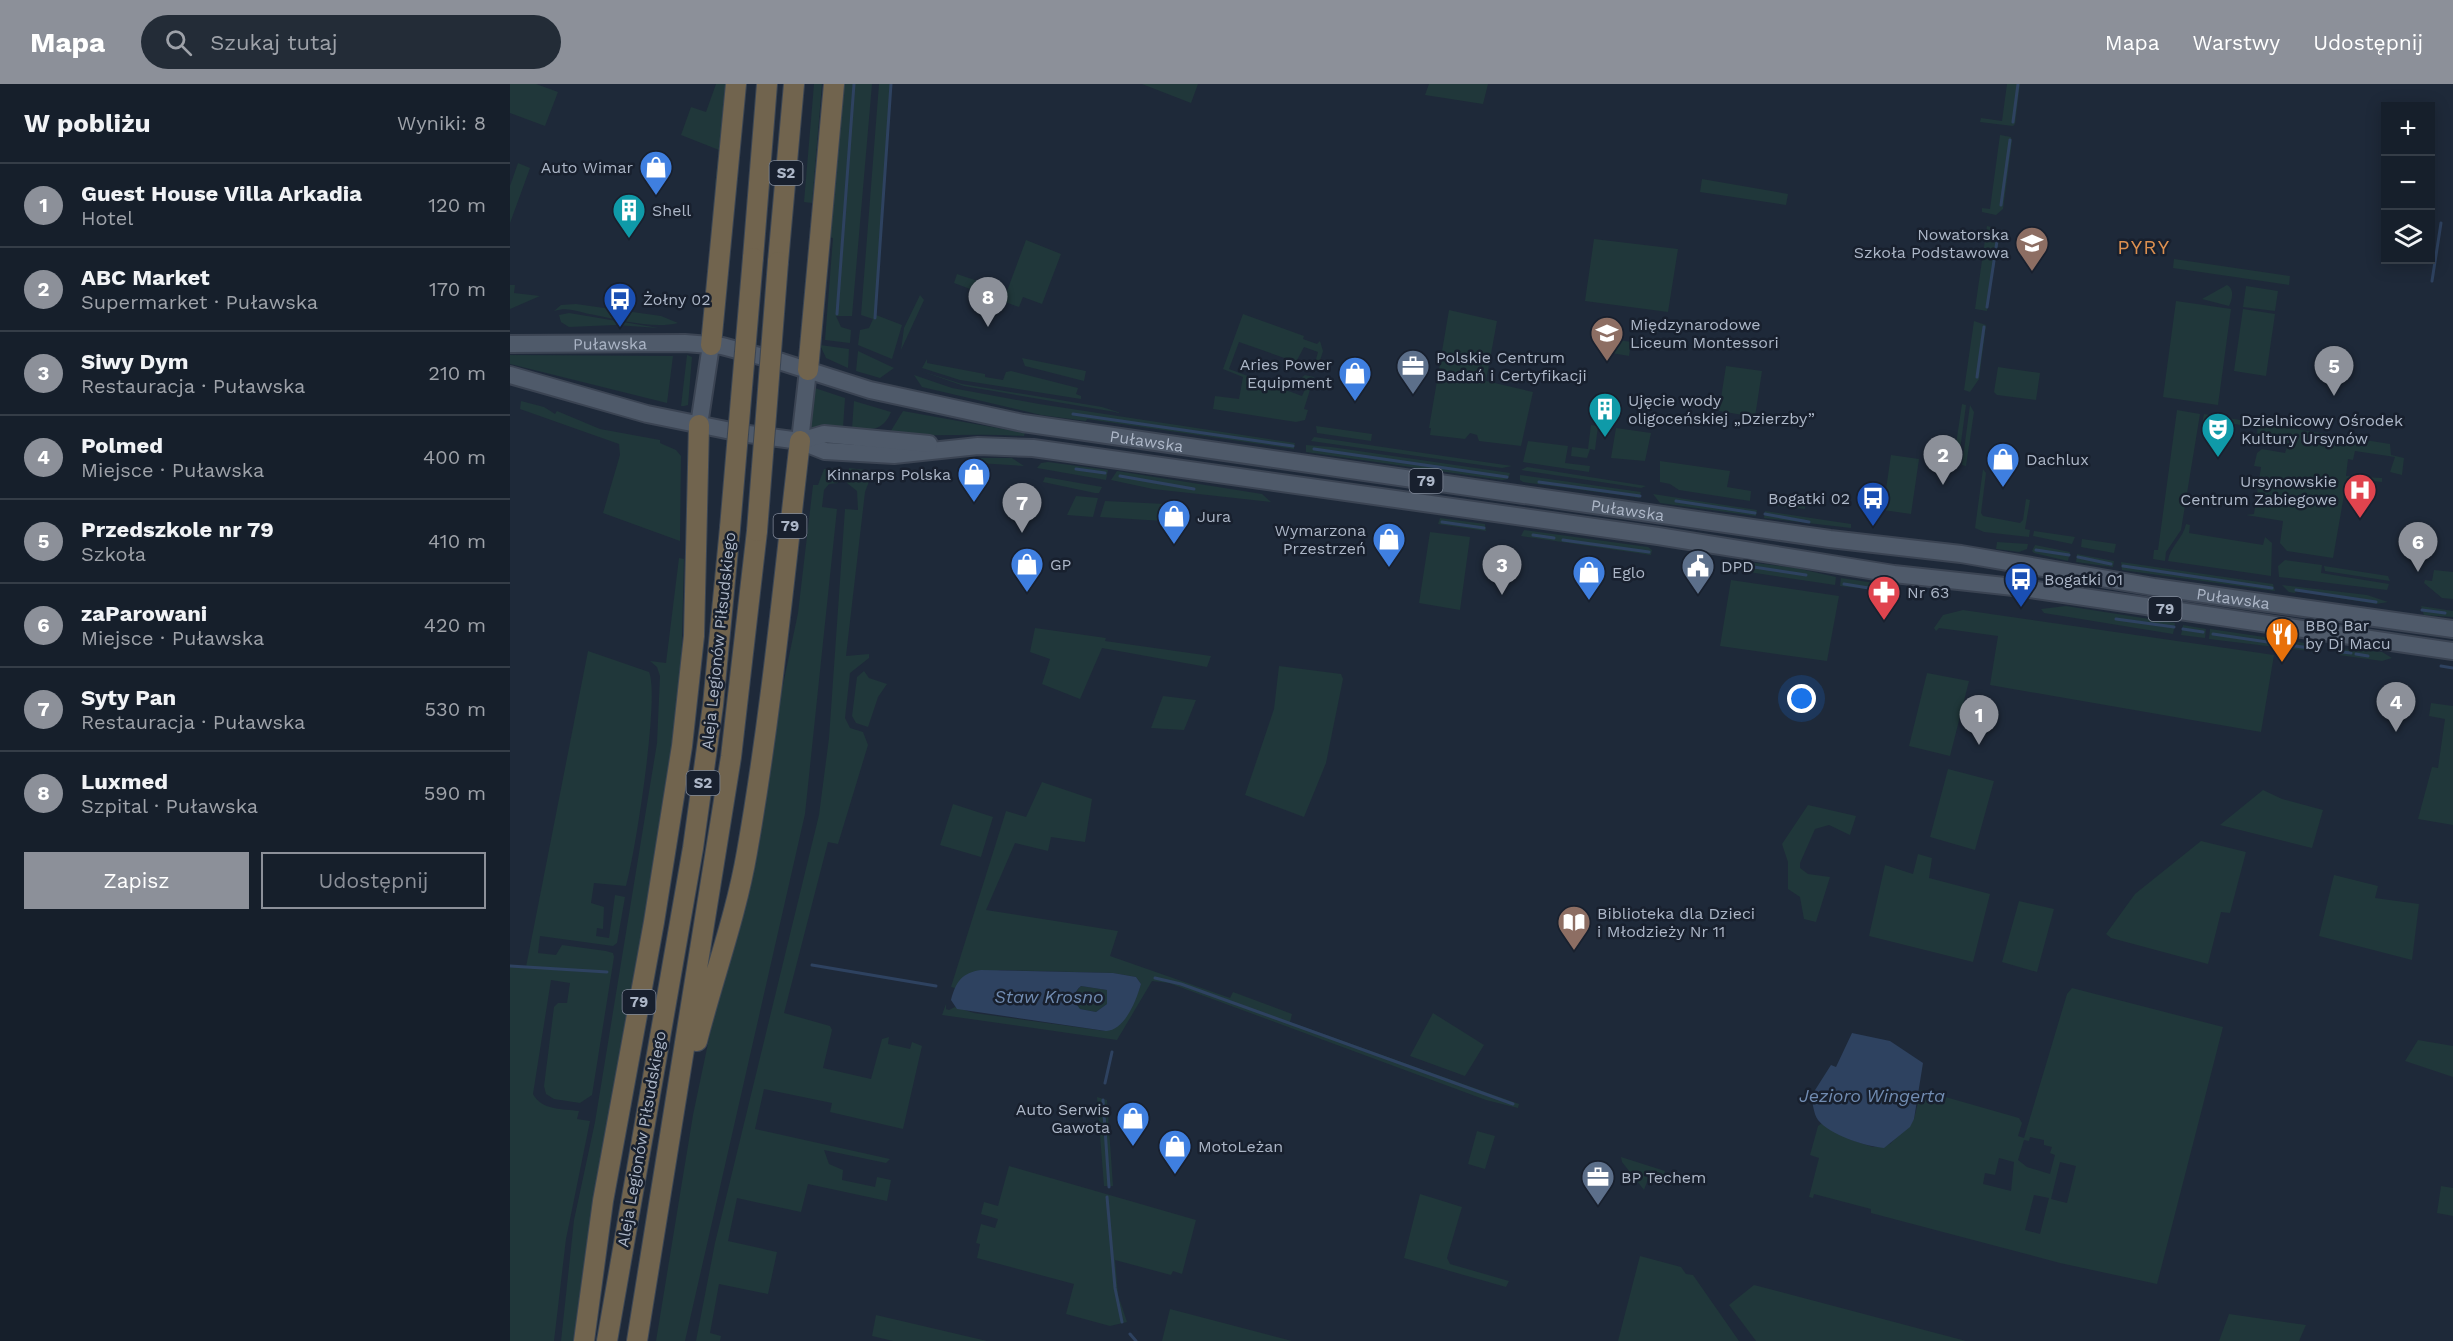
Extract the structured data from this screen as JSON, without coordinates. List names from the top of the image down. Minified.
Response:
{"streets":{"highway":["S2","79","Aleja Legionów Piłsudskiego"],"main road":["Puławska"]},"crossings":[["Puławska","79"],["79","Aleja Legionów Piłsudskiego"]],"districts":["PYRY"],"water":["Staw Krosno","Jezioro Wingerta"],"places":{"shop":["Auto Wimar","Aries Power Equipment","Dachlux","Kinnarps Polska","Jura","Wymarzona Przestrzeń","GP","Eglo","Auto Serwis Gawota","MotoLeżan"],"building":["Shell","Ujęcie wody oligoceńskiej „Dzierzby”"],"school or university":["Nowatorska Szkoła Podstawowa","Międzynarodowe Liceum Montessori"],"bus stop":["Żołny 02","Bogatki 02","Bogatki 01"],"office":["Polskie Centrum Badań i Certyfikacji","BP Techem"],"theatre":["Dzielnicowy Ośrodek Kultury Ursynów"],"hospital":["Ursynowskie Centrum Zabiegowe"],"public building":["DPD"],"pharmacy":["Nr 63"],"restaurant":["BBQ Bar by Dj Macu"],"library":["Biblioteka dla Dzieci i Młodzieży Nr 11"]},"page":{"header":"Mapa","search":"Szukaj tutaj","nav":["Mapa","Warstwy","Udostępnij"],"heading":["W pobliżu","Wyniki: 8"],"map_buttons":["+","−"],"list":[{"mark":"1","name":"Guest House Villa Arkadia","note":"Hotel","value":"120 m"},{"mark":"2","name":"ABC Market","note":"Supermarket · Puławska","value":"170 m"},{"mark":"3","name":"Siwy Dym","note":"Restauracja · Puławska","value":"210 m"},{"mark":"4","name":"Polmed","note":"Miejsce · Puławska","value":"400 m"},{"mark":"5","name":"Przedszkole nr 79","note":"Szkoła","value":"410 m"},{"mark":"6","name":"zaParowani","note":"Miejsce · Puławska","value":"420 m"},{"mark":"7","name":"Syty Pan","note":"Restauracja · Puławska","value":"530 m"},{"mark":"8","name":"Luxmed","note":"Szpital · Puławska","value":"590 m"}],"pins":["8","5","2","7","6","3","4","1"],"buttons":["Zapisz","Udostępnij"]}}
